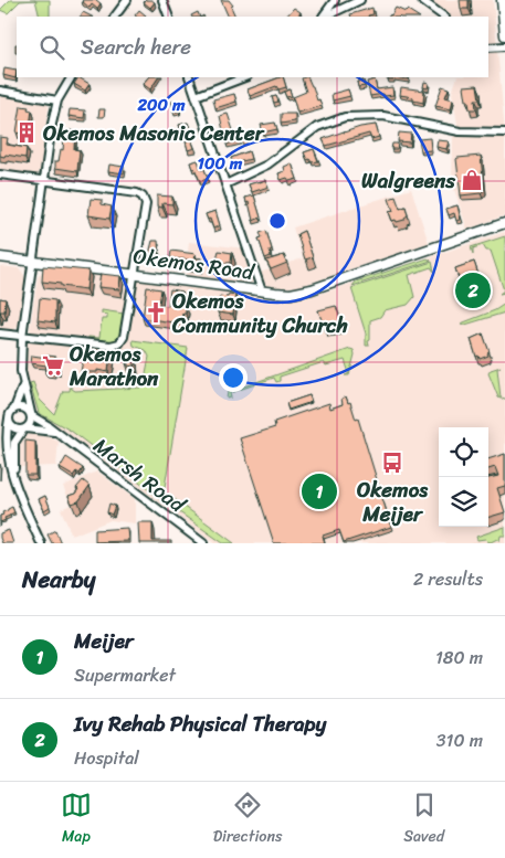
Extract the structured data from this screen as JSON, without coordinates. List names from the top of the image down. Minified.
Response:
{"streets":{"main road":["Okemos Road"],"street":["Marsh Road"]},"places":{"building":["Okemos Masonic Center"],"shop":["Walgreens"],"church":["Okemos Community Church"],"supermarket":["Okemos Marathon"],"bus stop":["Okemos Meijer"]},"page":{"search":"Search here","pins":["2","1"],"heading":["Nearby","2 results"],"list":[{"mark":"1","name":"Meijer","note":"Supermarket","value":"180 m"},{"mark":"2","name":"Ivy Rehab Physical Therapy","note":"Hospital","value":"310 m"}],"nav":["Map","Directions","Saved"]},"rings":["200 m","100 m"]}
